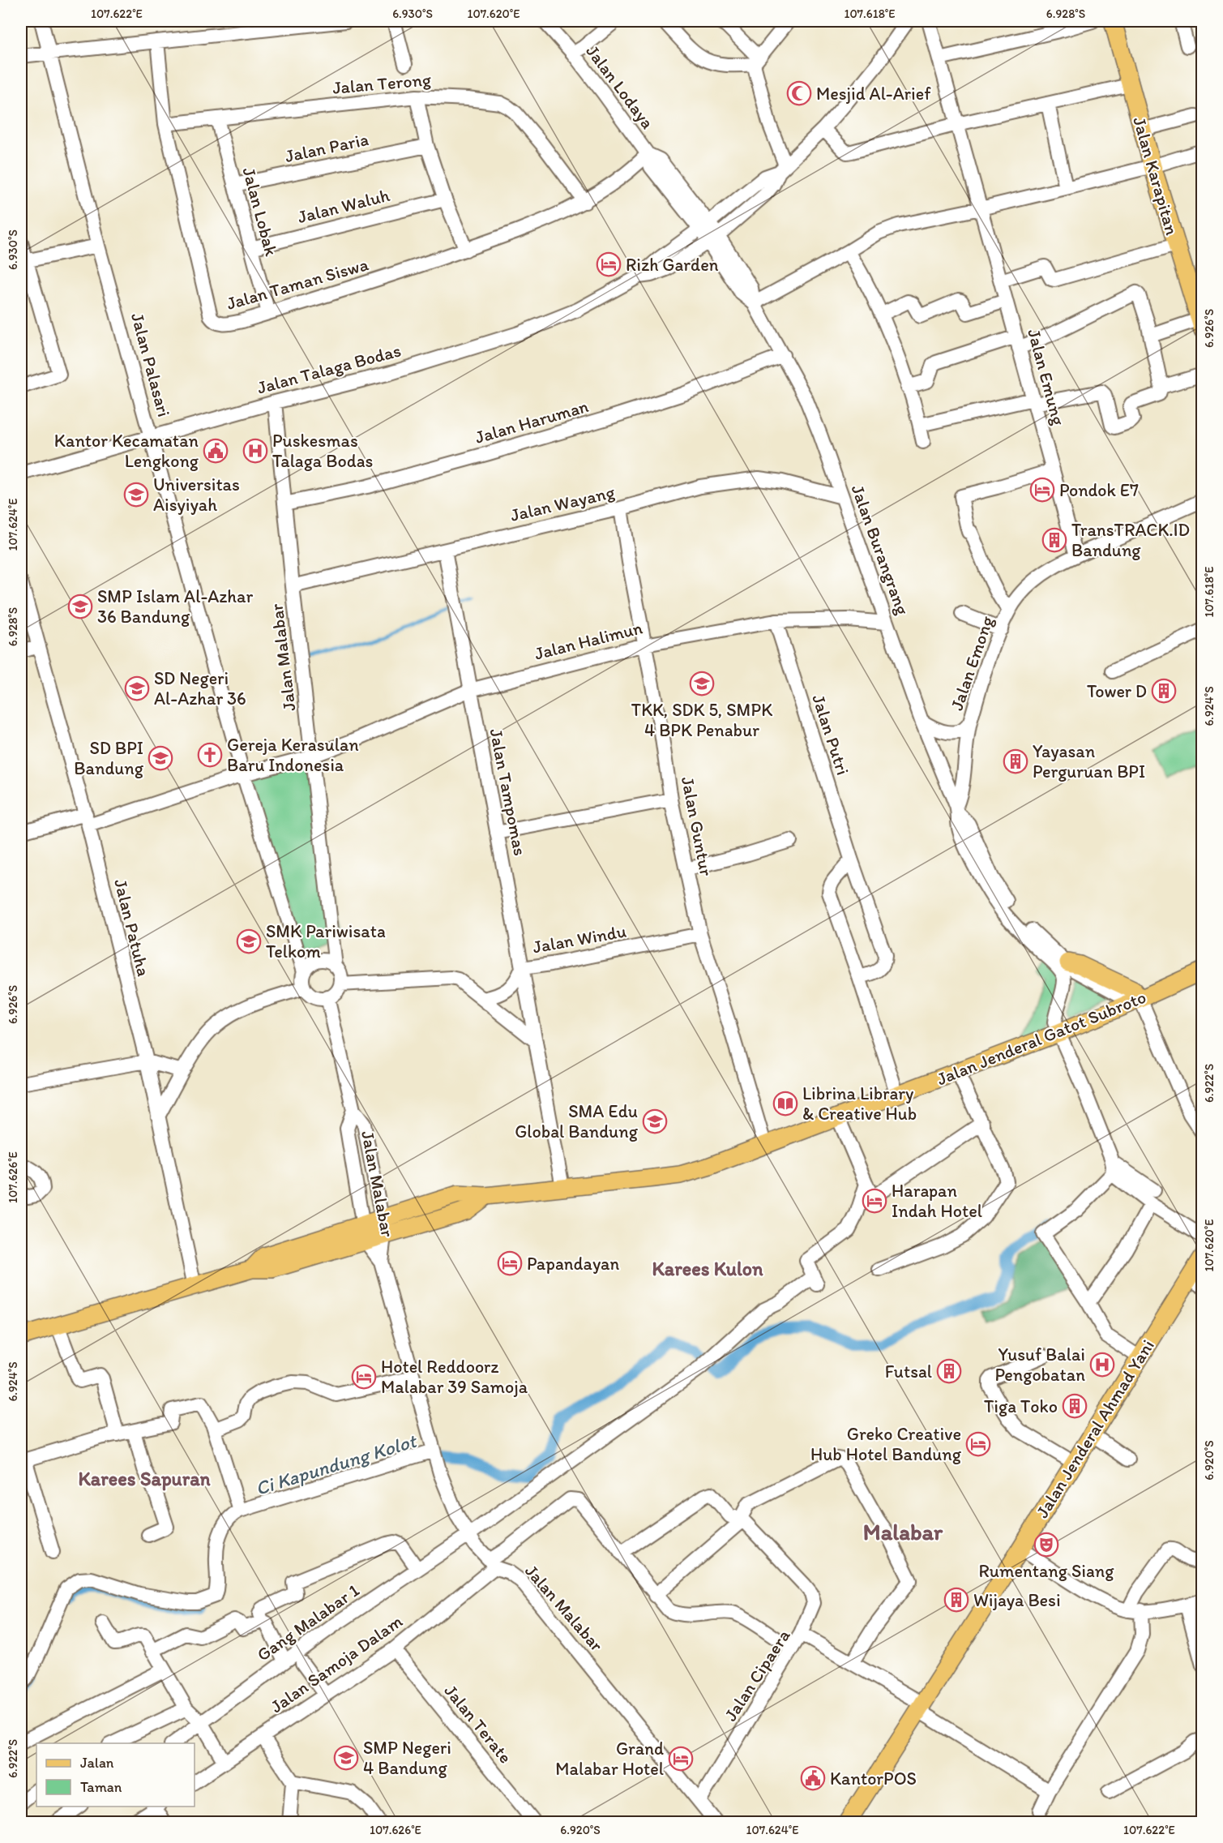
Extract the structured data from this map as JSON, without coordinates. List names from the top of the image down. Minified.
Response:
{"streets":{"main road":["Jalan Karapitan","Jalan Jenderal Gatot Subroto","Jalan Jenderal Ahmad Yani"],"street":["Jalan Terong","Jalan Lodaya","Jalan Paria","Jalan Waluh","Jalan Lobak","Jalan Taman Siswa","Jalan Palasari","Jalan Talaga Bodas","Jalan Emung","Jalan Haruman","Jalan Wayang","Jalan Burangrang","Jalan Halimun","Jalan Malabar","Jalan Emong","Jalan Putri","Jalan Tampomas","Jalan Guntur","Jalan Patuha","Jalan Windu","Gang Malabar 1","Jalan Samoja Dalam","Jalan Cipaera","Jalan Terate"]},"crossings":[["Jalan Terong","Jalan Lobak"],["Jalan Terong","Jalan Taman Siswa"],["Jalan Lodaya","Jalan Taman Siswa"],["Jalan Lodaya","Jalan Talaga Bodas"],["Jalan Lodaya","Jalan Burangrang"],["Jalan Paria","Jalan Lobak"],["Jalan Waluh","Jalan Lobak"],["Jalan Lobak","Jalan Taman Siswa"],["Jalan Palasari","Jalan Talaga Bodas"],["Jalan Palasari","Jalan Halimun"],["Jalan Talaga Bodas","Jalan Burangrang"],["Jalan Talaga Bodas","Jalan Malabar"],["Jalan Emung","Jalan Emong"],["Jalan Haruman","Jalan Burangrang"],["Jalan Haruman","Jalan Malabar"],["Jalan Wayang","Jalan Burangrang"],["Jalan Wayang","Jalan Malabar"],["Jalan Wayang","Jalan Tampomas"],["Jalan Wayang","Jalan Guntur"],["Jalan Burangrang","Jalan Halimun"],["Jalan Burangrang","Jalan Emong"],["Jalan Burangrang","Jalan Jenderal Gatot Subroto"],["Jalan Halimun","Jalan Malabar"],["Jalan Halimun","Jalan Putri"],["Jalan Halimun","Jalan Tampomas"],["Jalan Halimun","Jalan Guntur"],["Jalan Halimun","Jalan Patuha"],["Jalan Malabar","Jalan Jenderal Gatot Subroto"],["Jalan Malabar","Gang Malabar 1"],["Jalan Malabar","Jalan Samoja Dalam"],["Jalan Malabar","Jalan Cipaera"],["Jalan Tampomas","Jalan Windu"],["Jalan Tampomas","Jalan Jenderal Gatot Subroto"],["Jalan Guntur","Jalan Windu"],["Jalan Guntur","Jalan Jenderal Gatot Subroto"],["Jalan Patuha","Jalan Jenderal Gatot Subroto"],["Jalan Jenderal Ahmad Yani","Jalan Cipaera"],["Jalan Samoja Dalam","Jalan Terate"]],"districts":["Karees Kulon","Karees Sapuran","Malabar"],"water":["Ci Kapundung Kolot"],"places":{"mosque":["Mesjid Al-Arief"],"hotel":["Rizh Garden","Pondok E7","Harapan Indah Hotel","Papandayan","Hotel Reddoorz Malabar 39 Samoja","Greko Creative Hub Hotel Bandung","Grand Malabar Hotel"],"public building":["Kantor Kecamatan Lengkong","KantorPOS"],"hospital":["Puskesmas Talaga Bodas","Yusuf Balai Pengobatan"],"school or university":["Universitas Aisyiyah","SMP Islam Al-Azhar 36 Bandung","TKK, SDK 5, SMPK 4 BPK Penabur","SD Negeri Al-Azhar 36","SD BPI Bandung","SMK Pariwisata Telkom","SMA Edu Global Bandung","SMP Negeri 4 Bandung"],"building":["TransTRACK.ID Bandung","Tower D","Yayasan Perguruan BPI","Futsal","Tiga Toko","Wijaya Besi"],"church":["Gereja Kerasulan Baru Indonesia"],"library":["Librina Library & Creative Hub"],"theatre":["Rumentang Siang"]},"legend":["Jalan","Taman"],"coordinates":["107.622°E","6.930°S","107.620°E","107.618°E","6.928°S","6.926°S","107.624°E","6.924°S","6.922°S","107.626°E","6.920°S"]}
